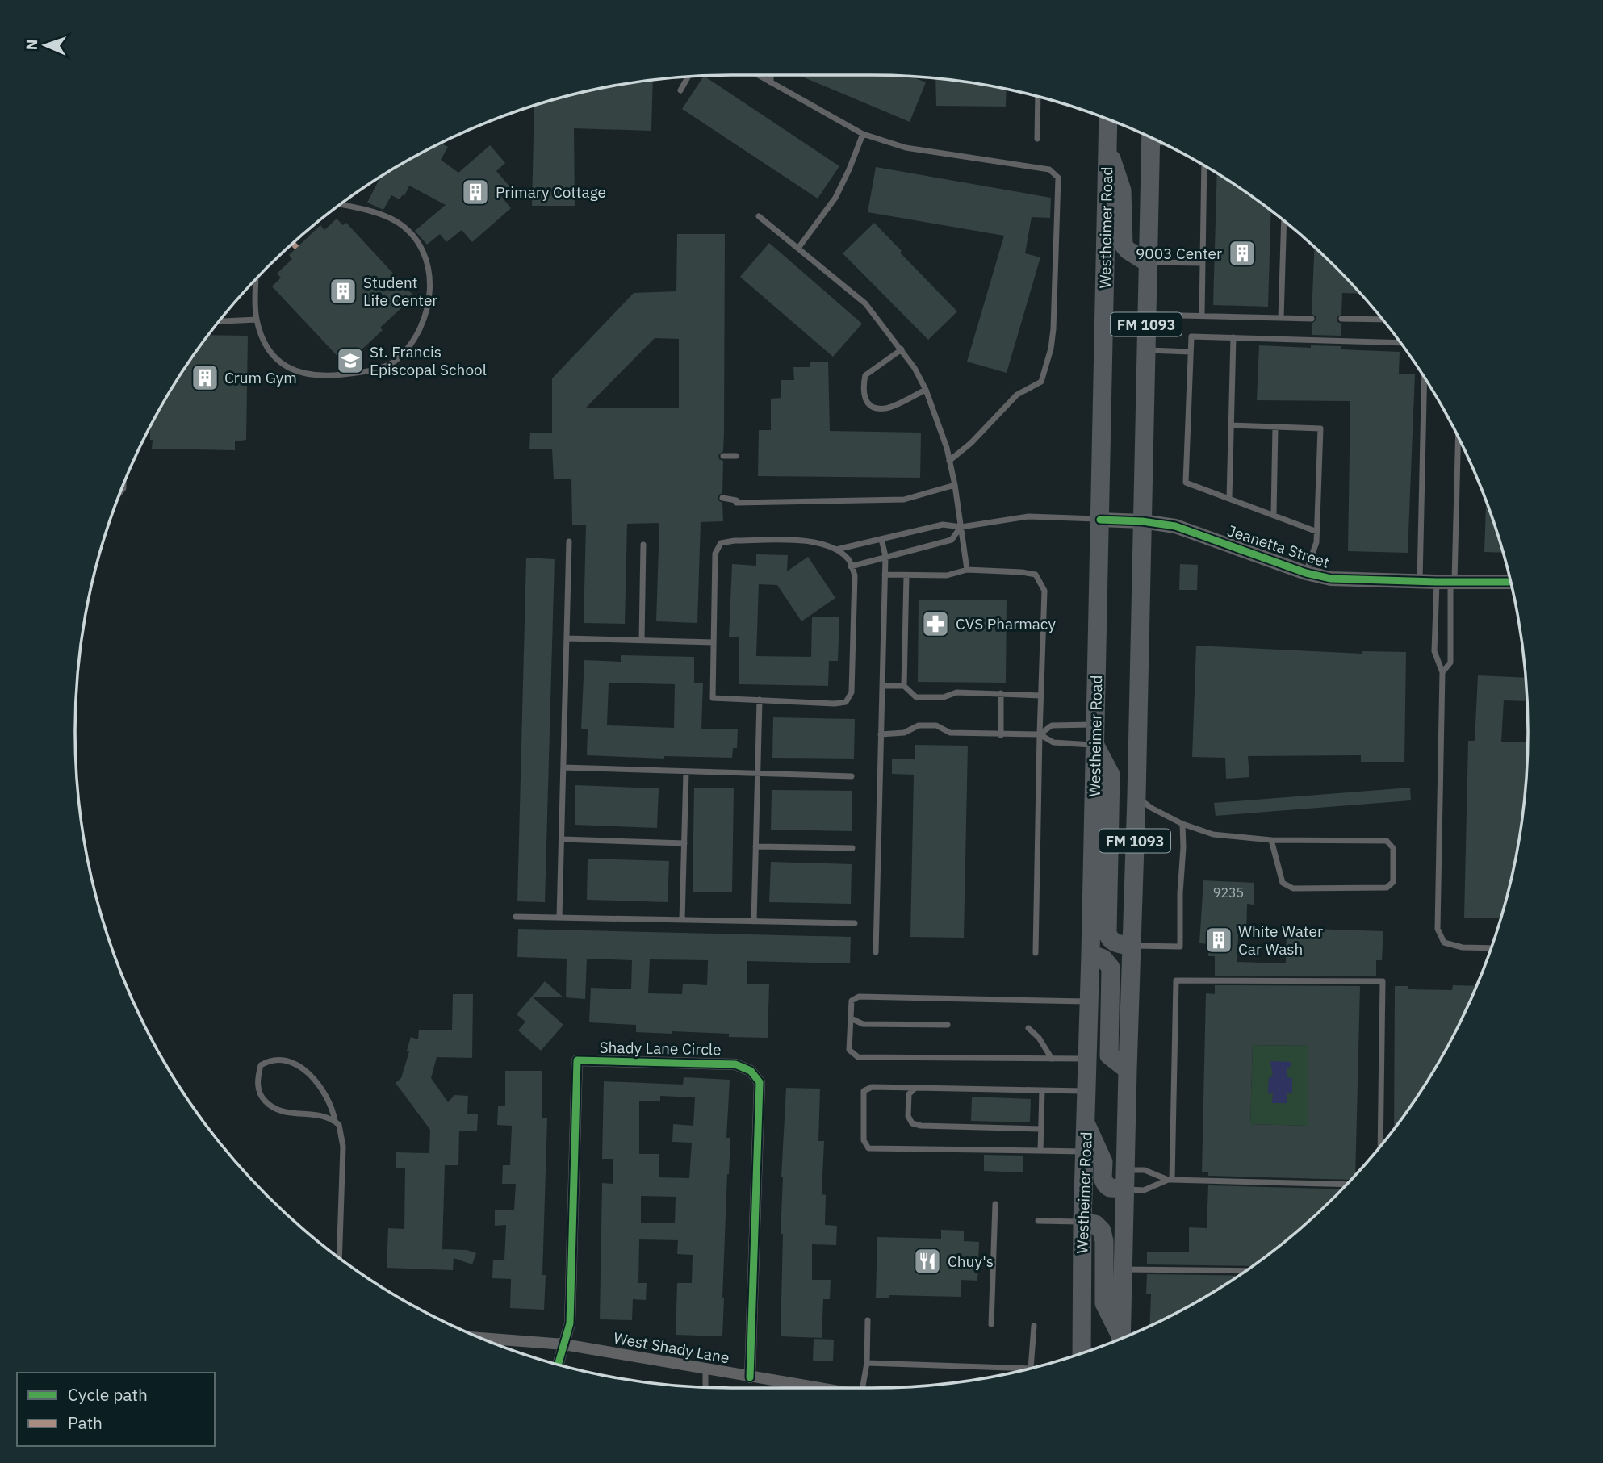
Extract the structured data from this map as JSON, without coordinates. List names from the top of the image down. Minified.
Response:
{"streets":{"main road":["Westheimer Road","FM 1093"],"street":["Jeanetta Street","Shady Lane Circle","West Shady Lane"]},"crossings":[["Westheimer Road","Jeanetta Street"],["FM 1093","Jeanetta Street"],["Shady Lane Circle","West Shady Lane"]],"places":{"building":["Primary Cottage","9003 Center","Student Life Center","Crum Gym","White Water Car Wash"],"school or university":["St. Francis Episcopal School"],"pharmacy":["CVS Pharmacy"],"restaurant":["Chuy's"]},"house_numbers":["9235"],"legend":["Cycle path","Path"],"north":"left"}
